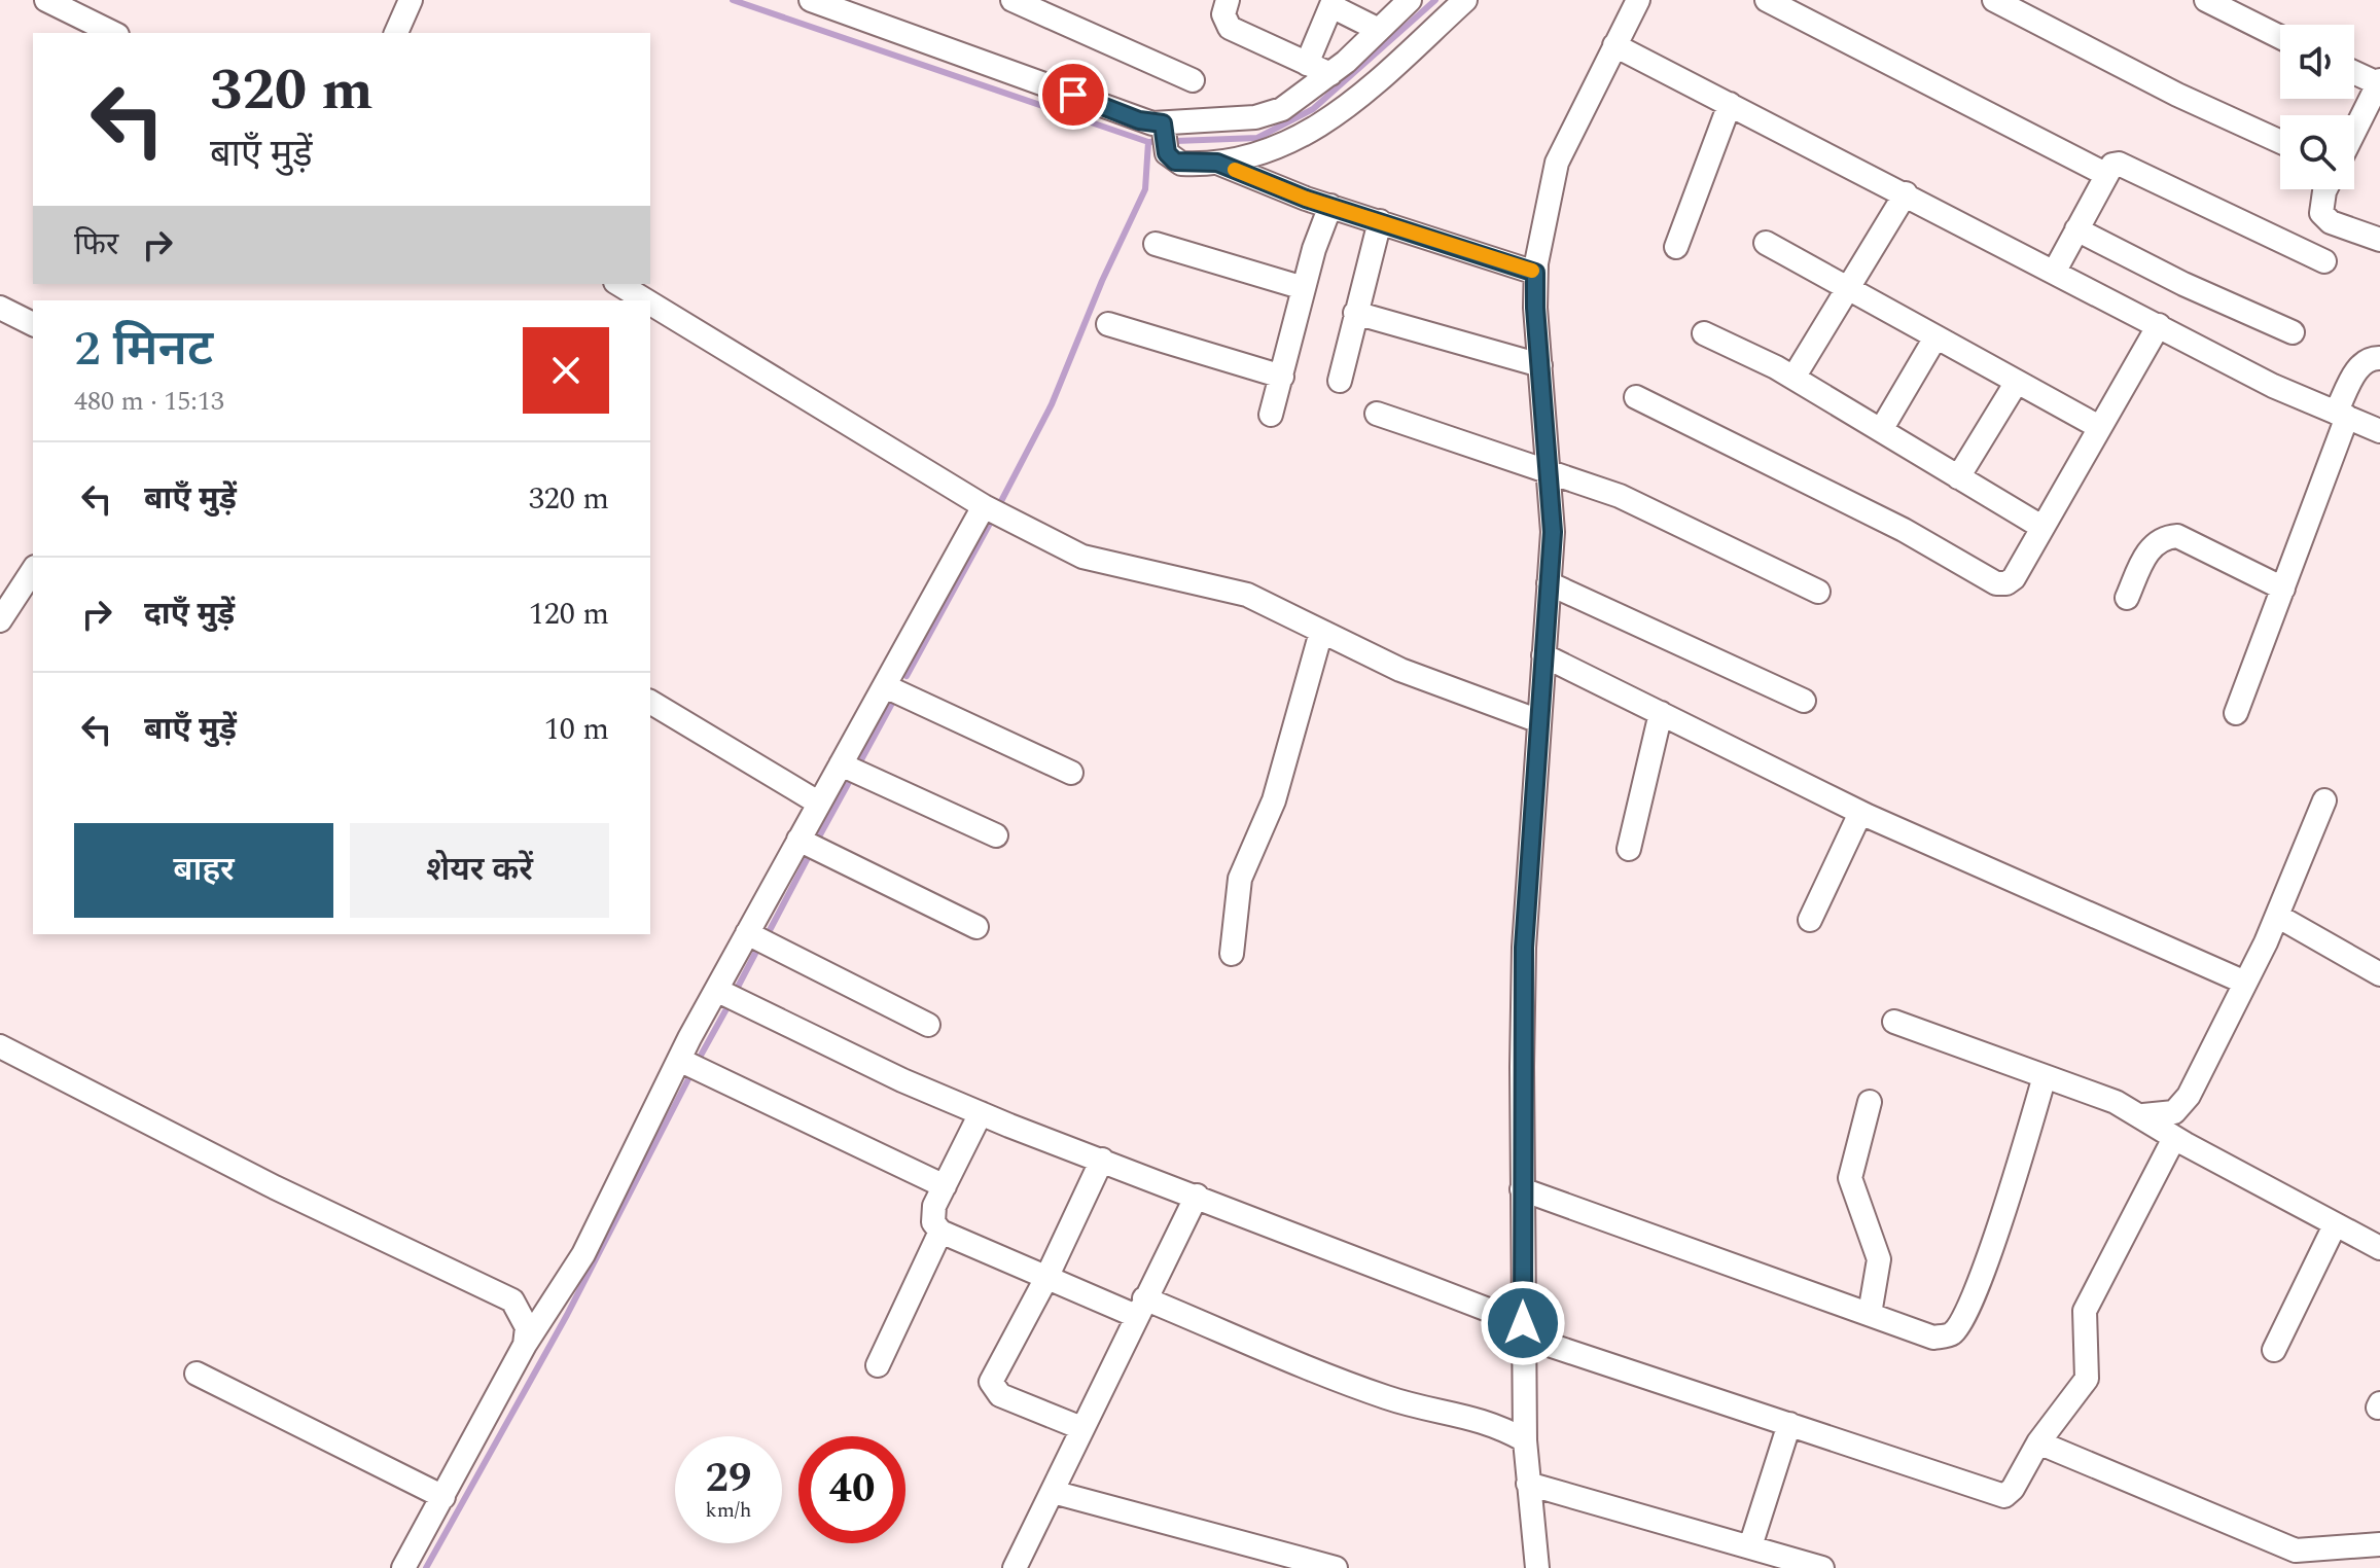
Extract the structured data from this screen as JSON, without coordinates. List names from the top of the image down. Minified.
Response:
{"page":{"turn":["320 m","बाएँ मुड़ें"],"then":"फिर","heading":["2 मिनट","480 m · 15:13"],"list":[{"name":"बाएँ मुड़ें","value":"320 m"},{"name":"दाएँ मुड़ें","value":"120 m"},{"name":"बाएँ मुड़ें","value":"10 m"}],"buttons":["बाहर","शेयर करें"],"speed":"29 km/h","limit":"40"}}
